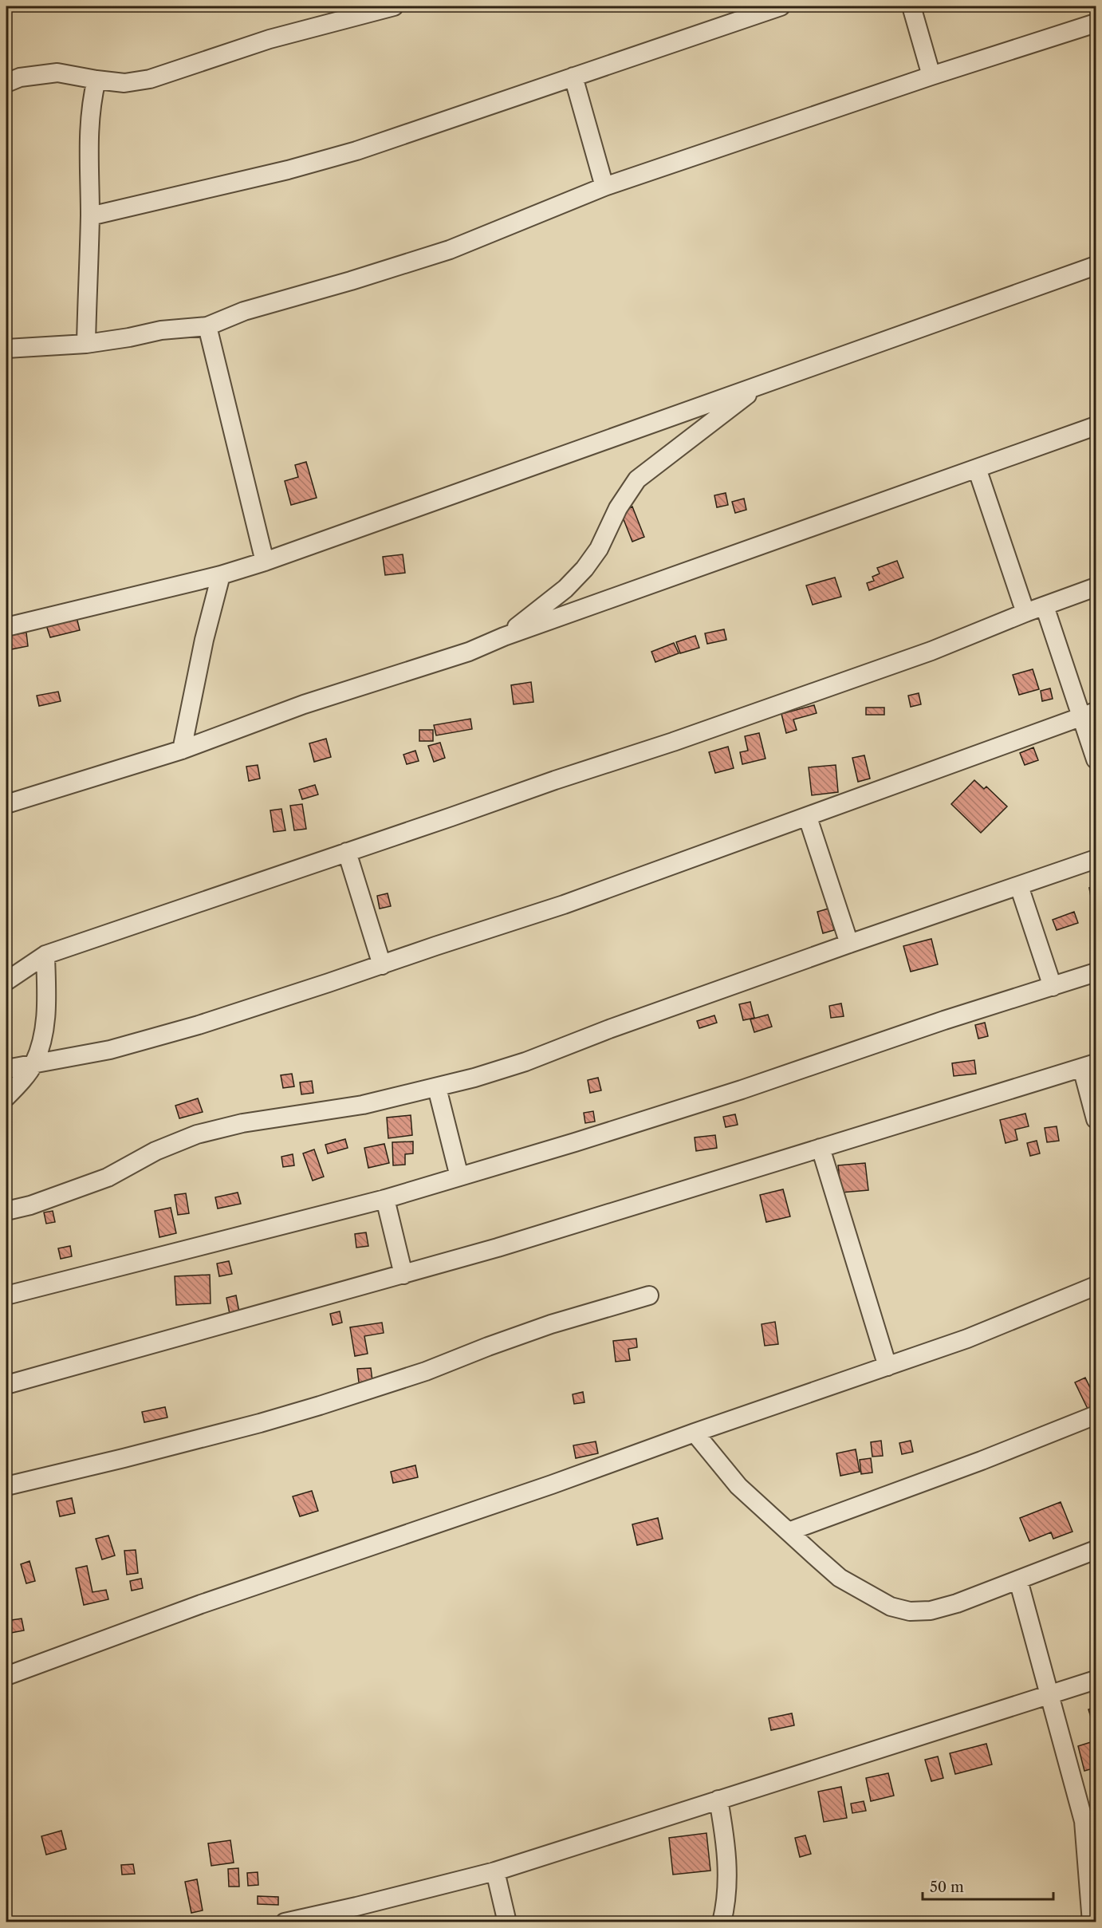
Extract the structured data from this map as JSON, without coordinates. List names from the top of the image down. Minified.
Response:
{"scale_bar":"50 m"}
